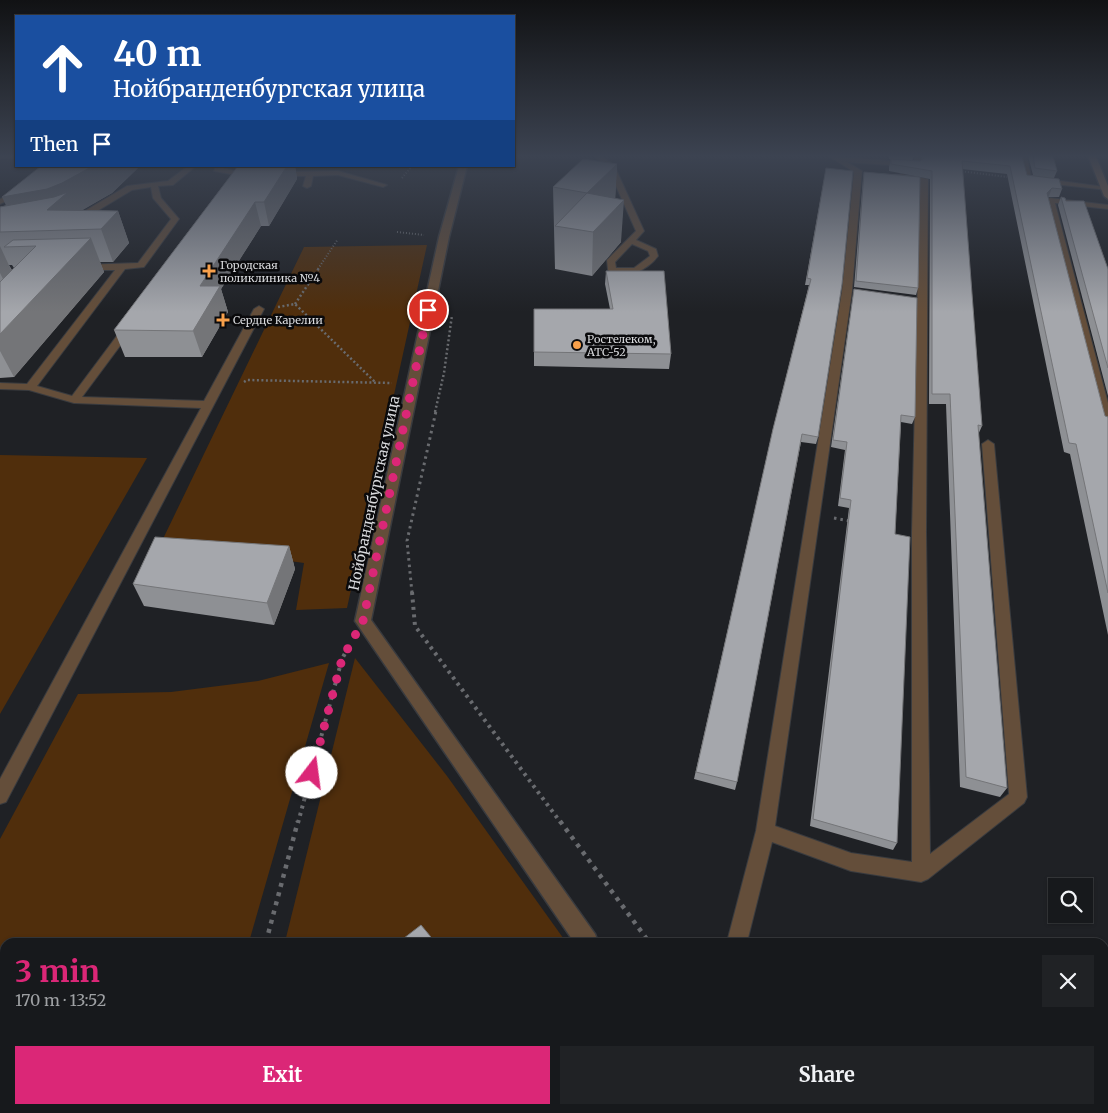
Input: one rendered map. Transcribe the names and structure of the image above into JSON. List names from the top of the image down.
{
  "streets": {
    "street": ["Нойбранденбургская улица"]
  },
  "places": {
    "health": ["Городская поликлиника №4", "Сердце Карелии"],
    "other": ["Ростелеком, АТС-52"]
  },
  "page": {
    "turn": ["40 m", "Нойбранденбургская улица"],
    "then": "Then",
    "heading": ["3 min", "170 m · 13:52"],
    "buttons": ["Exit", "Share"]
  }
}
